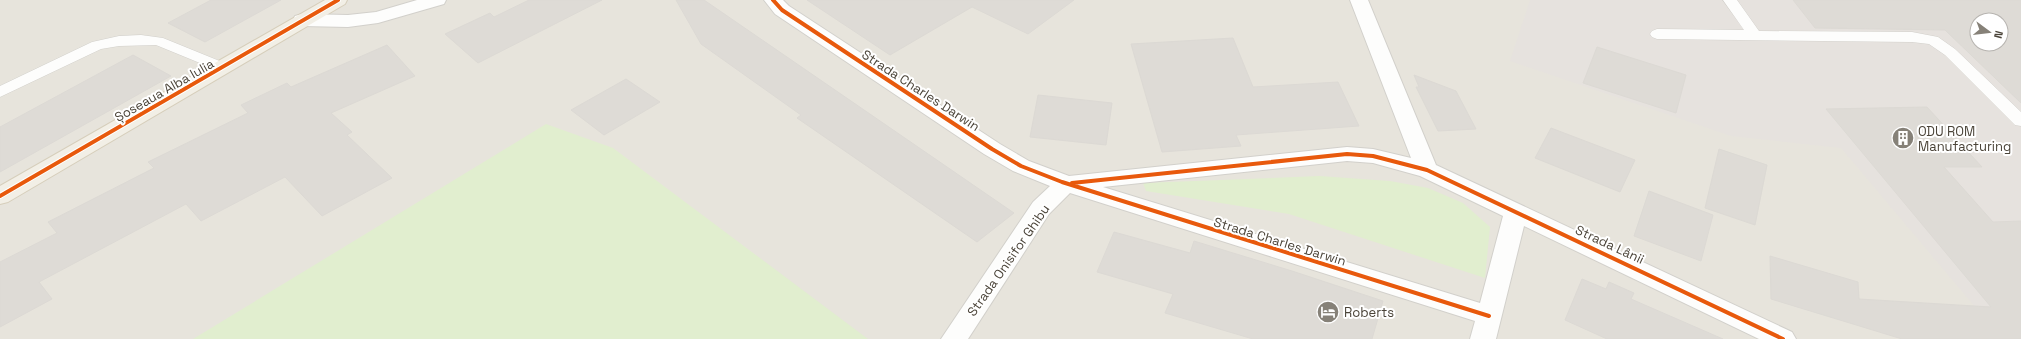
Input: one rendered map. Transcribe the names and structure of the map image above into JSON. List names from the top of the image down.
{
  "streets": {
    "main road": ["Șoseaua Alba Iulia"],
    "street": ["Strada Charles Darwin", "Strada Lânii", "Strada Onisifor Ghibu"]
  },
  "crossings": [
    ["Strada Charles Darwin", "Strada Lânii"],
    ["Strada Charles Darwin", "Strada Onisifor Ghibu"]
  ],
  "places": {
    "building": ["ODU ROM Manufacturing"],
    "hotel": ["Roberts"]
  },
  "north": "right"
}
